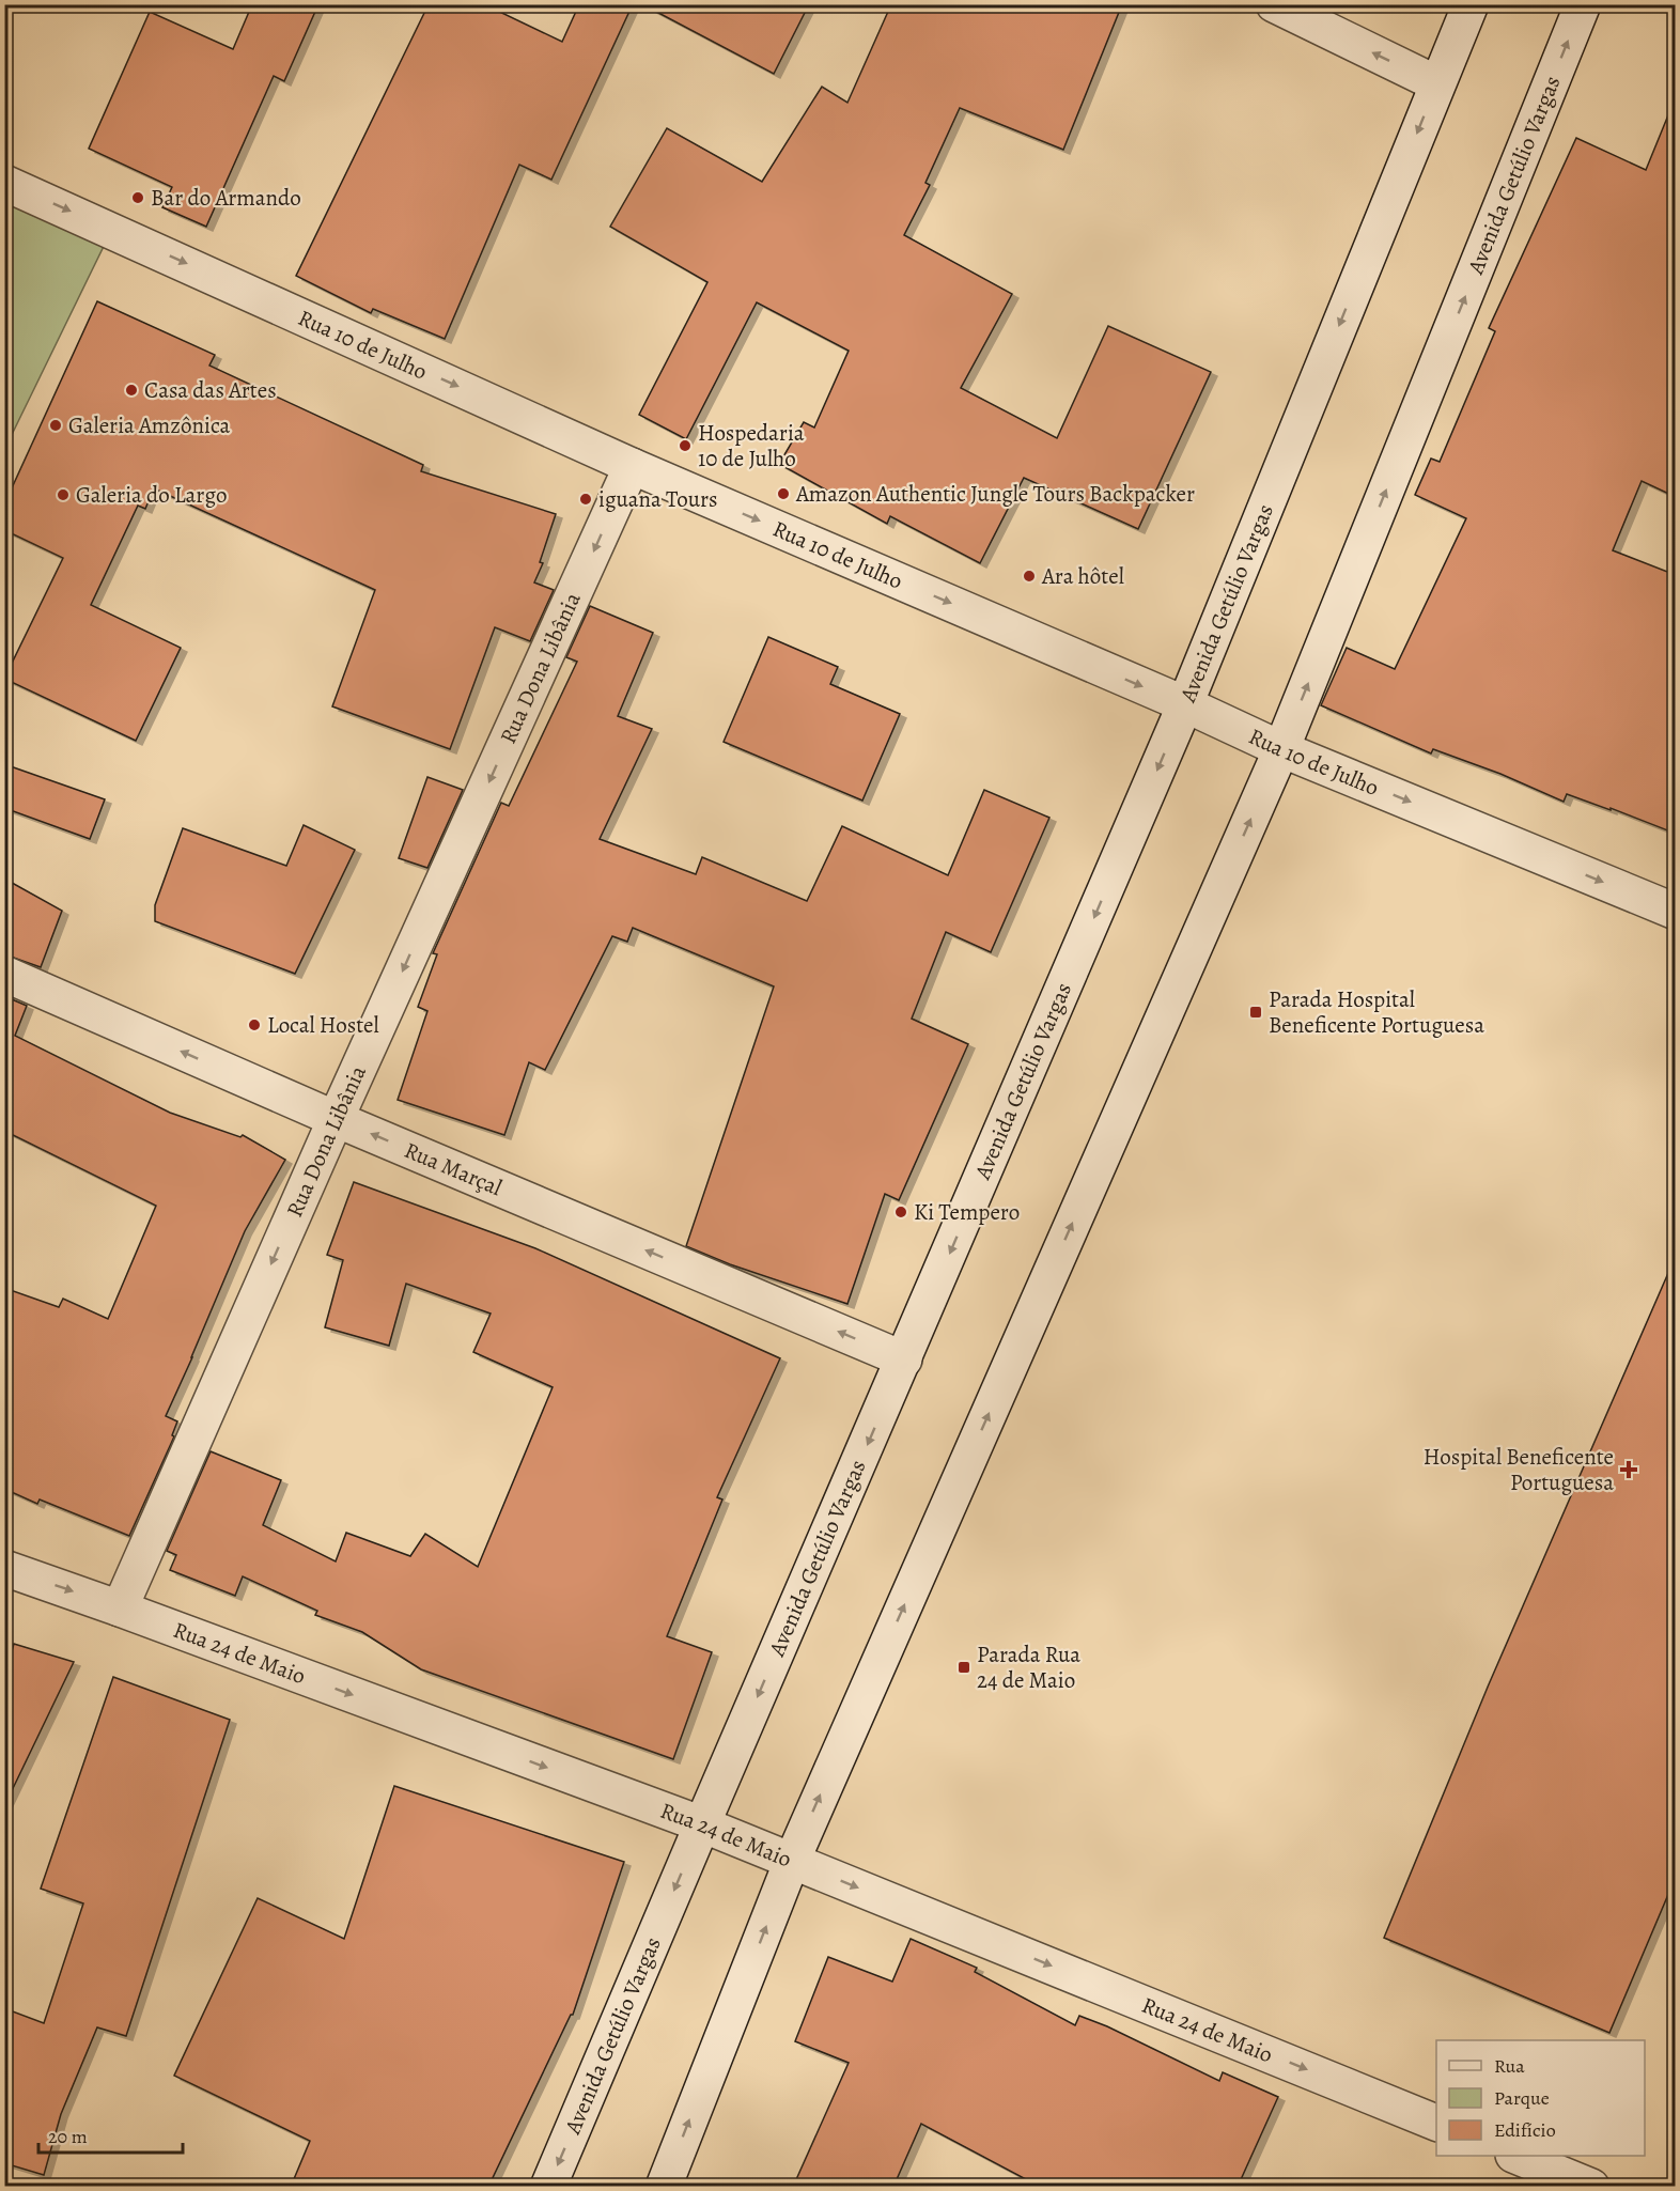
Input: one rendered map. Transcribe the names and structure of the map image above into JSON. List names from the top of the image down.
{
  "streets": {
    "street": [
      "Avenida Getúlio Vargas",
      "Rua 10 de Julho",
      "Rua Dona Libânia",
      "Rua Marçal",
      "Rua 24 de Maio"
    ]
  },
  "crossings": [
    ["Avenida Getúlio Vargas", "Rua 10 de Julho"],
    ["Avenida Getúlio Vargas", "Rua Marçal"],
    ["Avenida Getúlio Vargas", "Rua 24 de Maio"],
    ["Rua 10 de Julho", "Rua Dona Libânia"],
    ["Rua Dona Libânia", "Rua Marçal"],
    ["Rua Dona Libânia", "Rua 24 de Maio"]
  ],
  "one_way": [
    "Rua 10 de Julho",
    "Rua Dona Libânia",
    "Rua Marçal",
    "Rua 24 de Maio"
  ],
  "places": {
    "other": [
      "Bar do Armando",
      "Casa das Artes",
      "Galeria Amzônica",
      "Hospedaria 10 de Julho",
      "Amazon Authentic Jungle Tours Backpacker",
      "Galeria do Largo",
      "iguana Tours",
      "Ara hôtel",
      "Local Hostel",
      "Ki Tempero"
    ],
    "transit": ["Parada Hospital Beneficente Portuguesa", "Parada Rua 24 de Maio"],
    "health": ["Hospital Beneficente Portuguesa"]
  },
  "legend": ["Rua", "Parque", "Edifício"],
  "scale_bar": "20 m"
}
